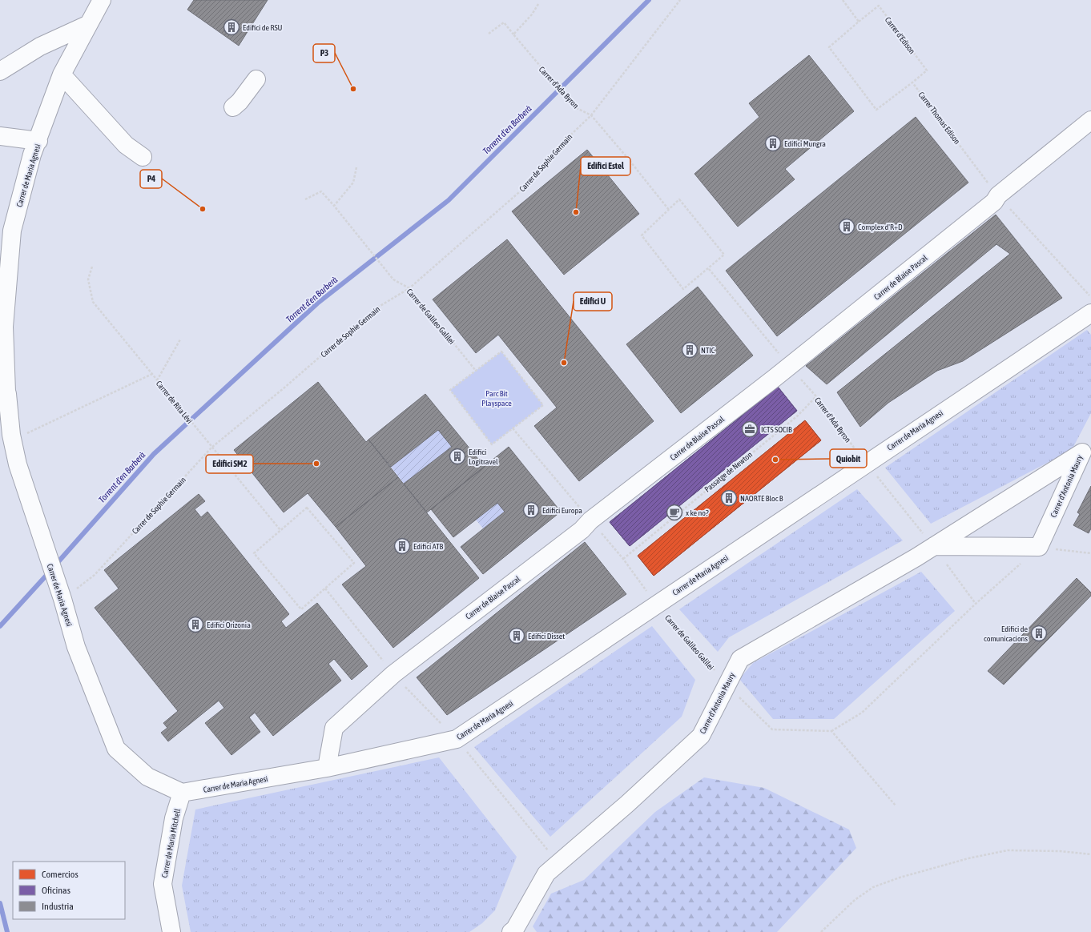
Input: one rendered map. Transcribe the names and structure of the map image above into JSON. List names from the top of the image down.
{
  "streets": {
    "street": [
      "Carrer de Maria Agnesi",
      "Carrer de Blaise Pascal",
      "Carrer d'Antonia Maury",
      "Carrer de Maria Mitchell"
    ],
    "path": [
      "Carrer d'Edison",
      "Carrer d'Ada Byron",
      "Carrer Thomas Edison",
      "Carrer de Sophie Germain",
      "Carrer de Galileo Galilei",
      "Carrer de Rita Lévi",
      "Passatge de Newton"
    ]
  },
  "crossings": [
    ["Carrer d'Edison", "Carrer Thomas Edison"],
    ["Carrer d'Ada Byron", "Carrer de Sophie Germain"],
    ["Carrer d'Ada Byron", "Carrer de Maria Agnesi"],
    ["Carrer d'Ada Byron", "Carrer de Blaise Pascal"],
    ["Carrer d'Ada Byron", "Passatge de Newton"],
    ["Carrer d'Ada Byron", "Carrer d'Antonia Maury"],
    ["Carrer Thomas Edison", "Carrer de Blaise Pascal"],
    ["Carrer de Sophie Germain", "Carrer de Maria Agnesi"],
    ["Carrer de Sophie Germain", "Carrer de Galileo Galilei"],
    ["Carrer de Sophie Germain", "Carrer de Rita Lévi"],
    ["Carrer de Maria Agnesi", "Carrer de Blaise Pascal"],
    ["Carrer de Maria Agnesi", "Carrer de Galileo Galilei"],
    ["Carrer de Maria Agnesi", "Carrer de Maria Mitchell"],
    ["Carrer de Blaise Pascal", "Carrer de Galileo Galilei"],
    ["Carrer de Galileo Galilei", "Passatge de Newton"],
    ["Carrer de Galileo Galilei", "Carrer d'Antonia Maury"]
  ],
  "water": ["Torrent d'en Barberà"],
  "parks": ["Parc Bit Playspace"],
  "places": {
    "building": [
      "Edifici de RSU",
      "Edifici Mungra",
      "Complex d'R+D",
      "NTIC",
      "Edifici Logitravel",
      "NAORTE Bloc B",
      "Edifici Europa",
      "Edifici ATB",
      "Edifici Orizonia",
      "Edifici de comunicacions",
      "Edifici Disset"
    ],
    "other": [
      "P3",
      "P4",
      "Edifici Estel",
      "Edifici U",
      "Quiobit",
      "Edifici SM2"
    ],
    "office": ["ICTS SOCIB"],
    "cafe": ["x ke no?"]
  },
  "legend": ["Comercios", "Oficinas", "Industria"]
}
